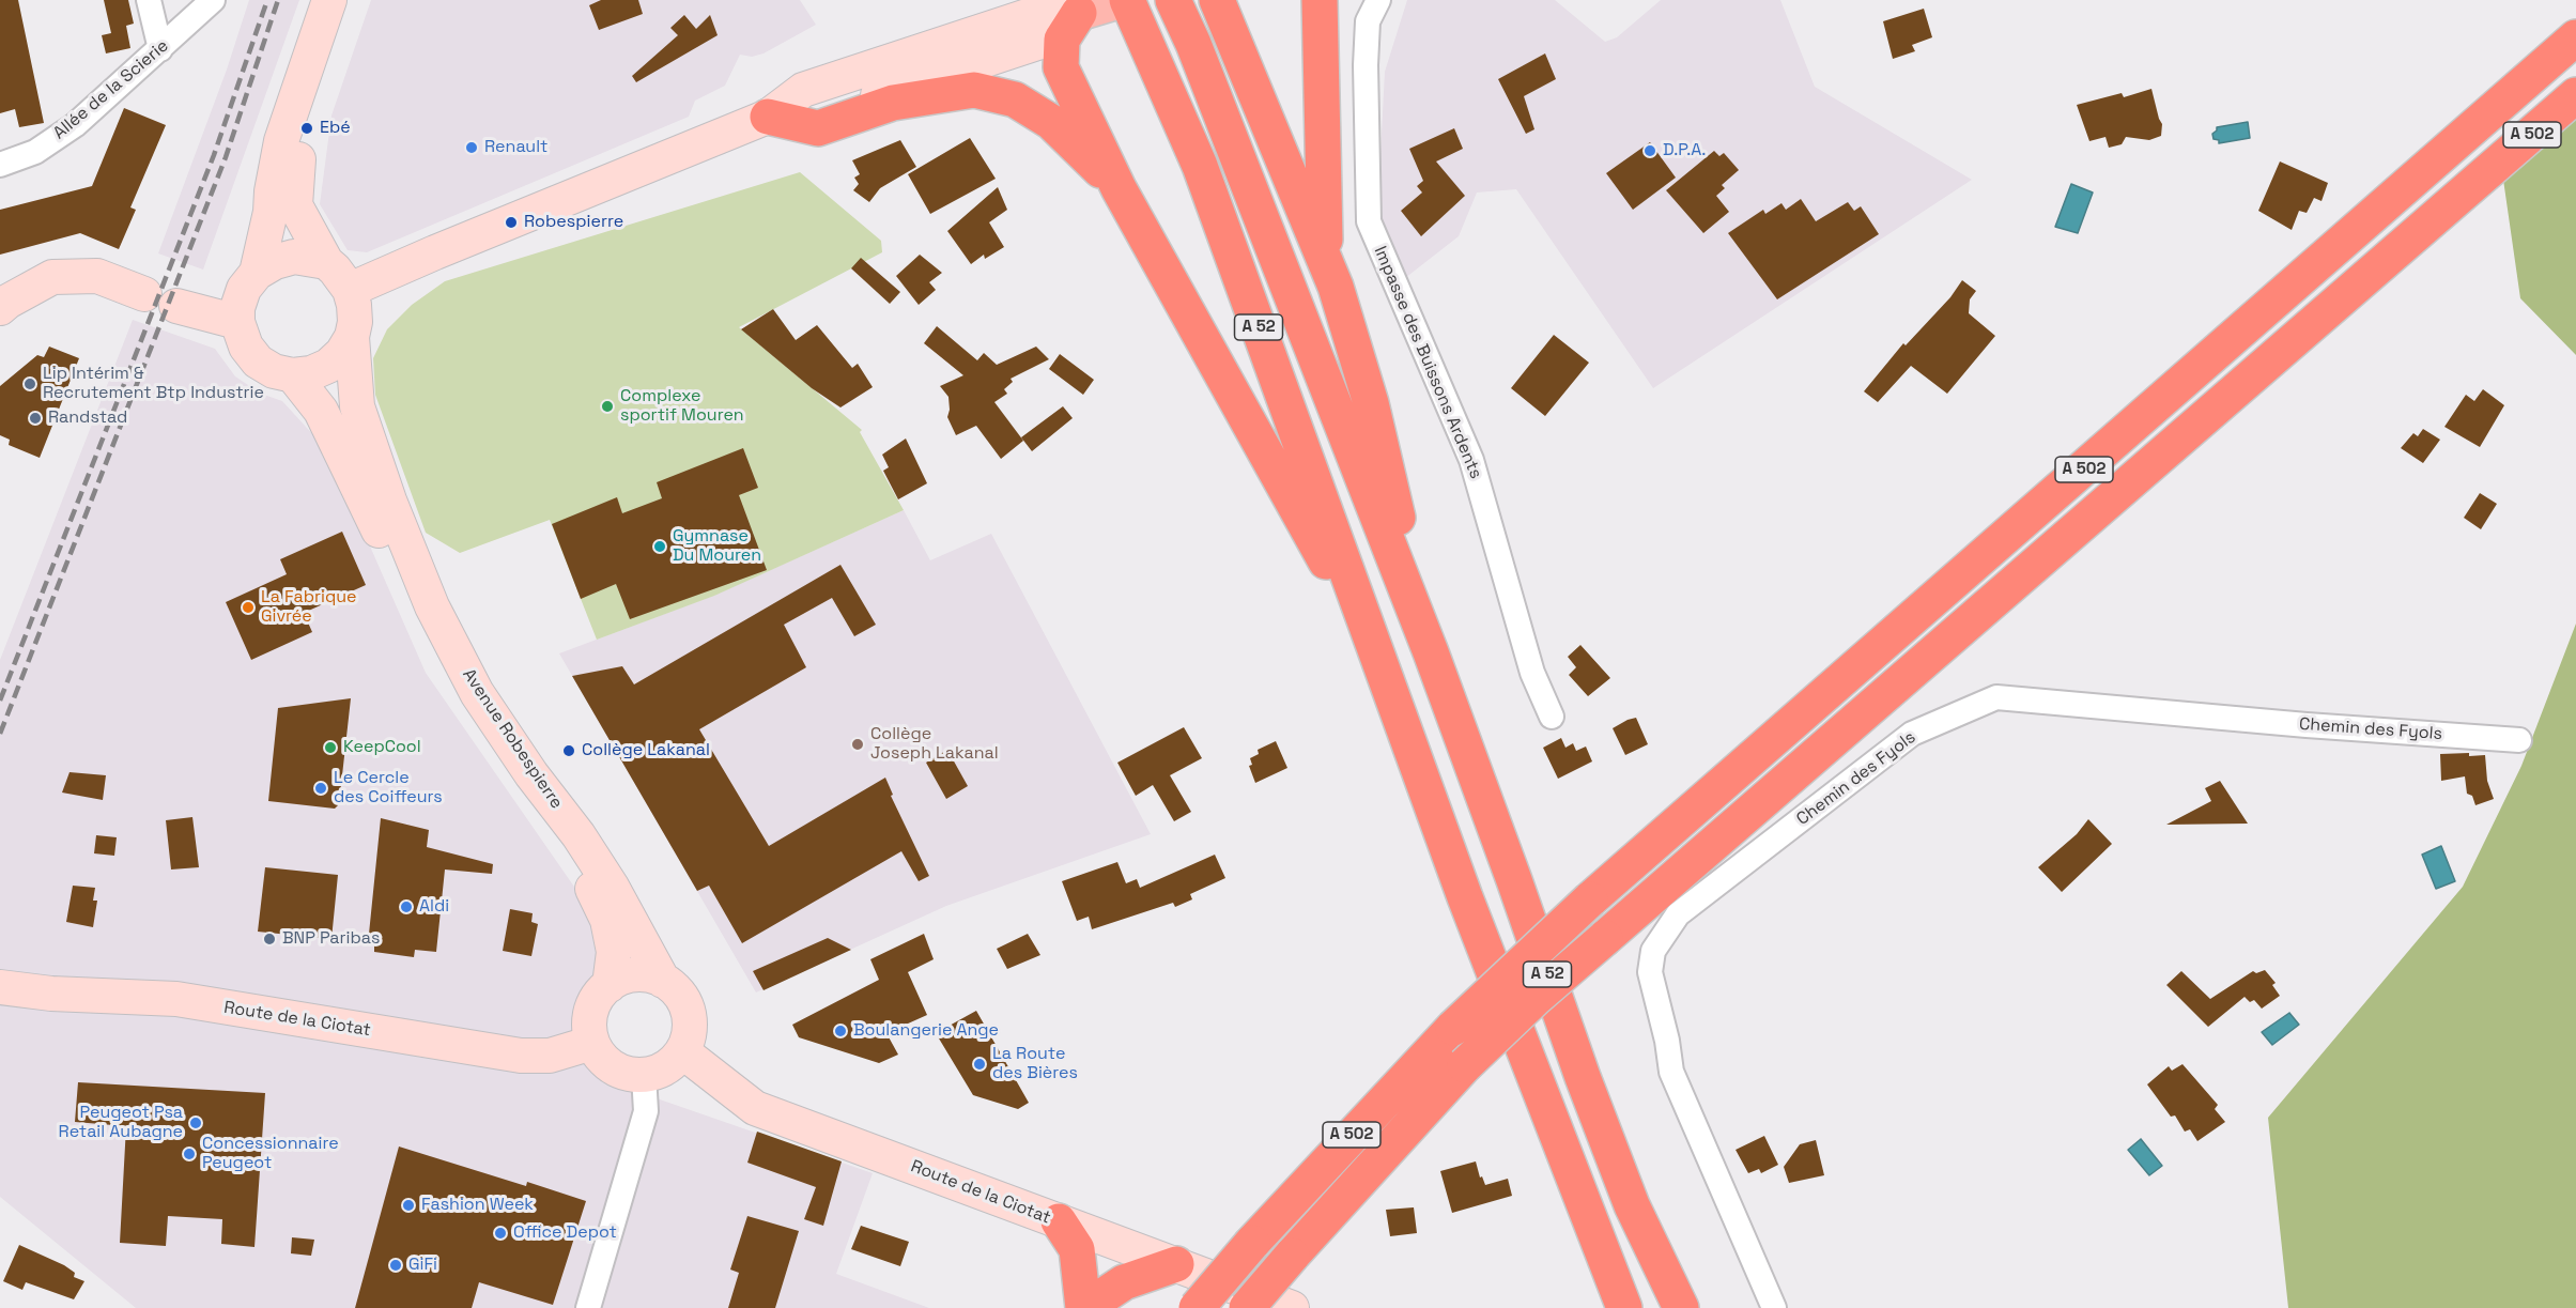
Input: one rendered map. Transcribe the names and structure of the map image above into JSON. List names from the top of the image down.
{
  "streets": {
    "highway": ["A 502", "A 52"],
    "main road": ["Avenue Robespierre", "Route de la Ciotat"],
    "street": ["Allée de la Scierie", "Impasse des Buissons Ardents", "Chemin des Fyols"]
  },
  "crossings": [
    ["Avenue Robespierre", "Route de la Ciotat"]
  ],
  "places": [
    "Ebé",
    "Renault",
    "D.P.A.",
    "Robespierre",
    "Lip Intérim & Recrutement Btp Industrie",
    "Complexe sportif Mouren",
    "Randstad",
    "Gymnase Du Mouren",
    "La Fabrique Givrée",
    "Collège Joseph Lakanal",
    "KeepCool",
    "Collège Lakanal",
    "Le Cercle des Coiffeurs",
    "Aldi",
    "BNP Paribas",
    "Boulangerie Ange",
    "La Route des Bières",
    "Peugeot Psa Retail Aubagne",
    "Concessionnaire Peugeot",
    "Fashion Week",
    "Office Depot",
    "GiFi"
  ]
}
